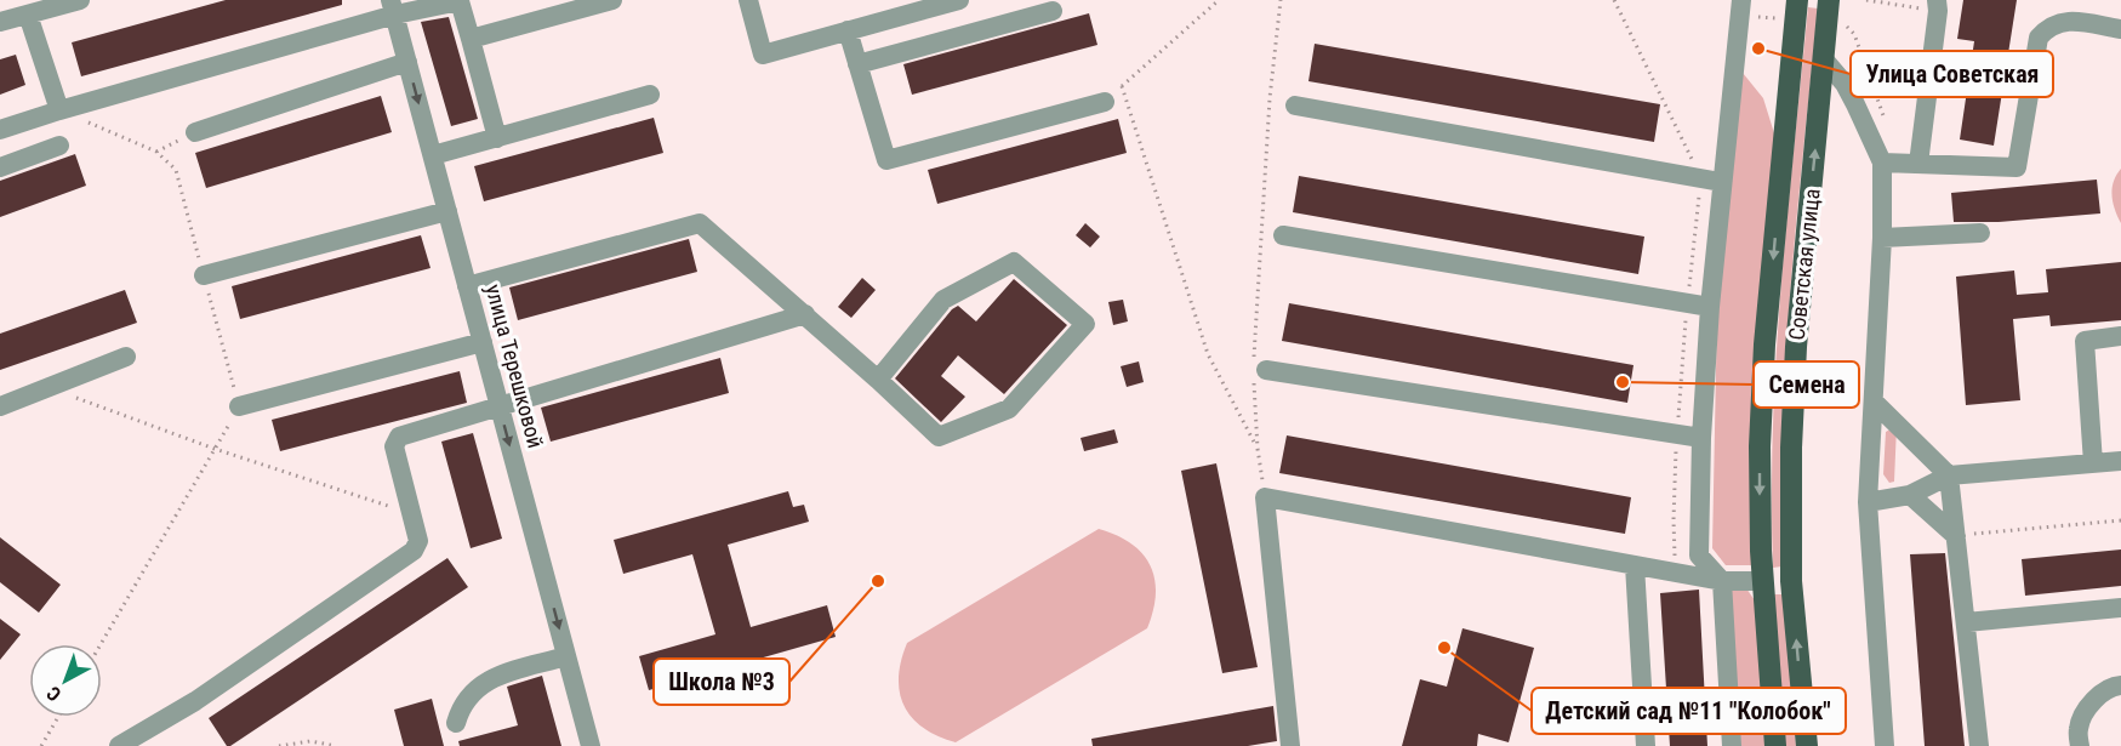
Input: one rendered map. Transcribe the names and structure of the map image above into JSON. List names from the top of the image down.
{
  "streets": {
    "main road": ["Советская улица"],
    "street": ["улица Терешковой"]
  },
  "one_way": ["улица Терешковой"],
  "places": [
    "Улица Советская",
    "Семена",
    "Школа №3",
    "Детский сад №11 \"Колобок\""
  ],
  "north": "bottom left"
}
